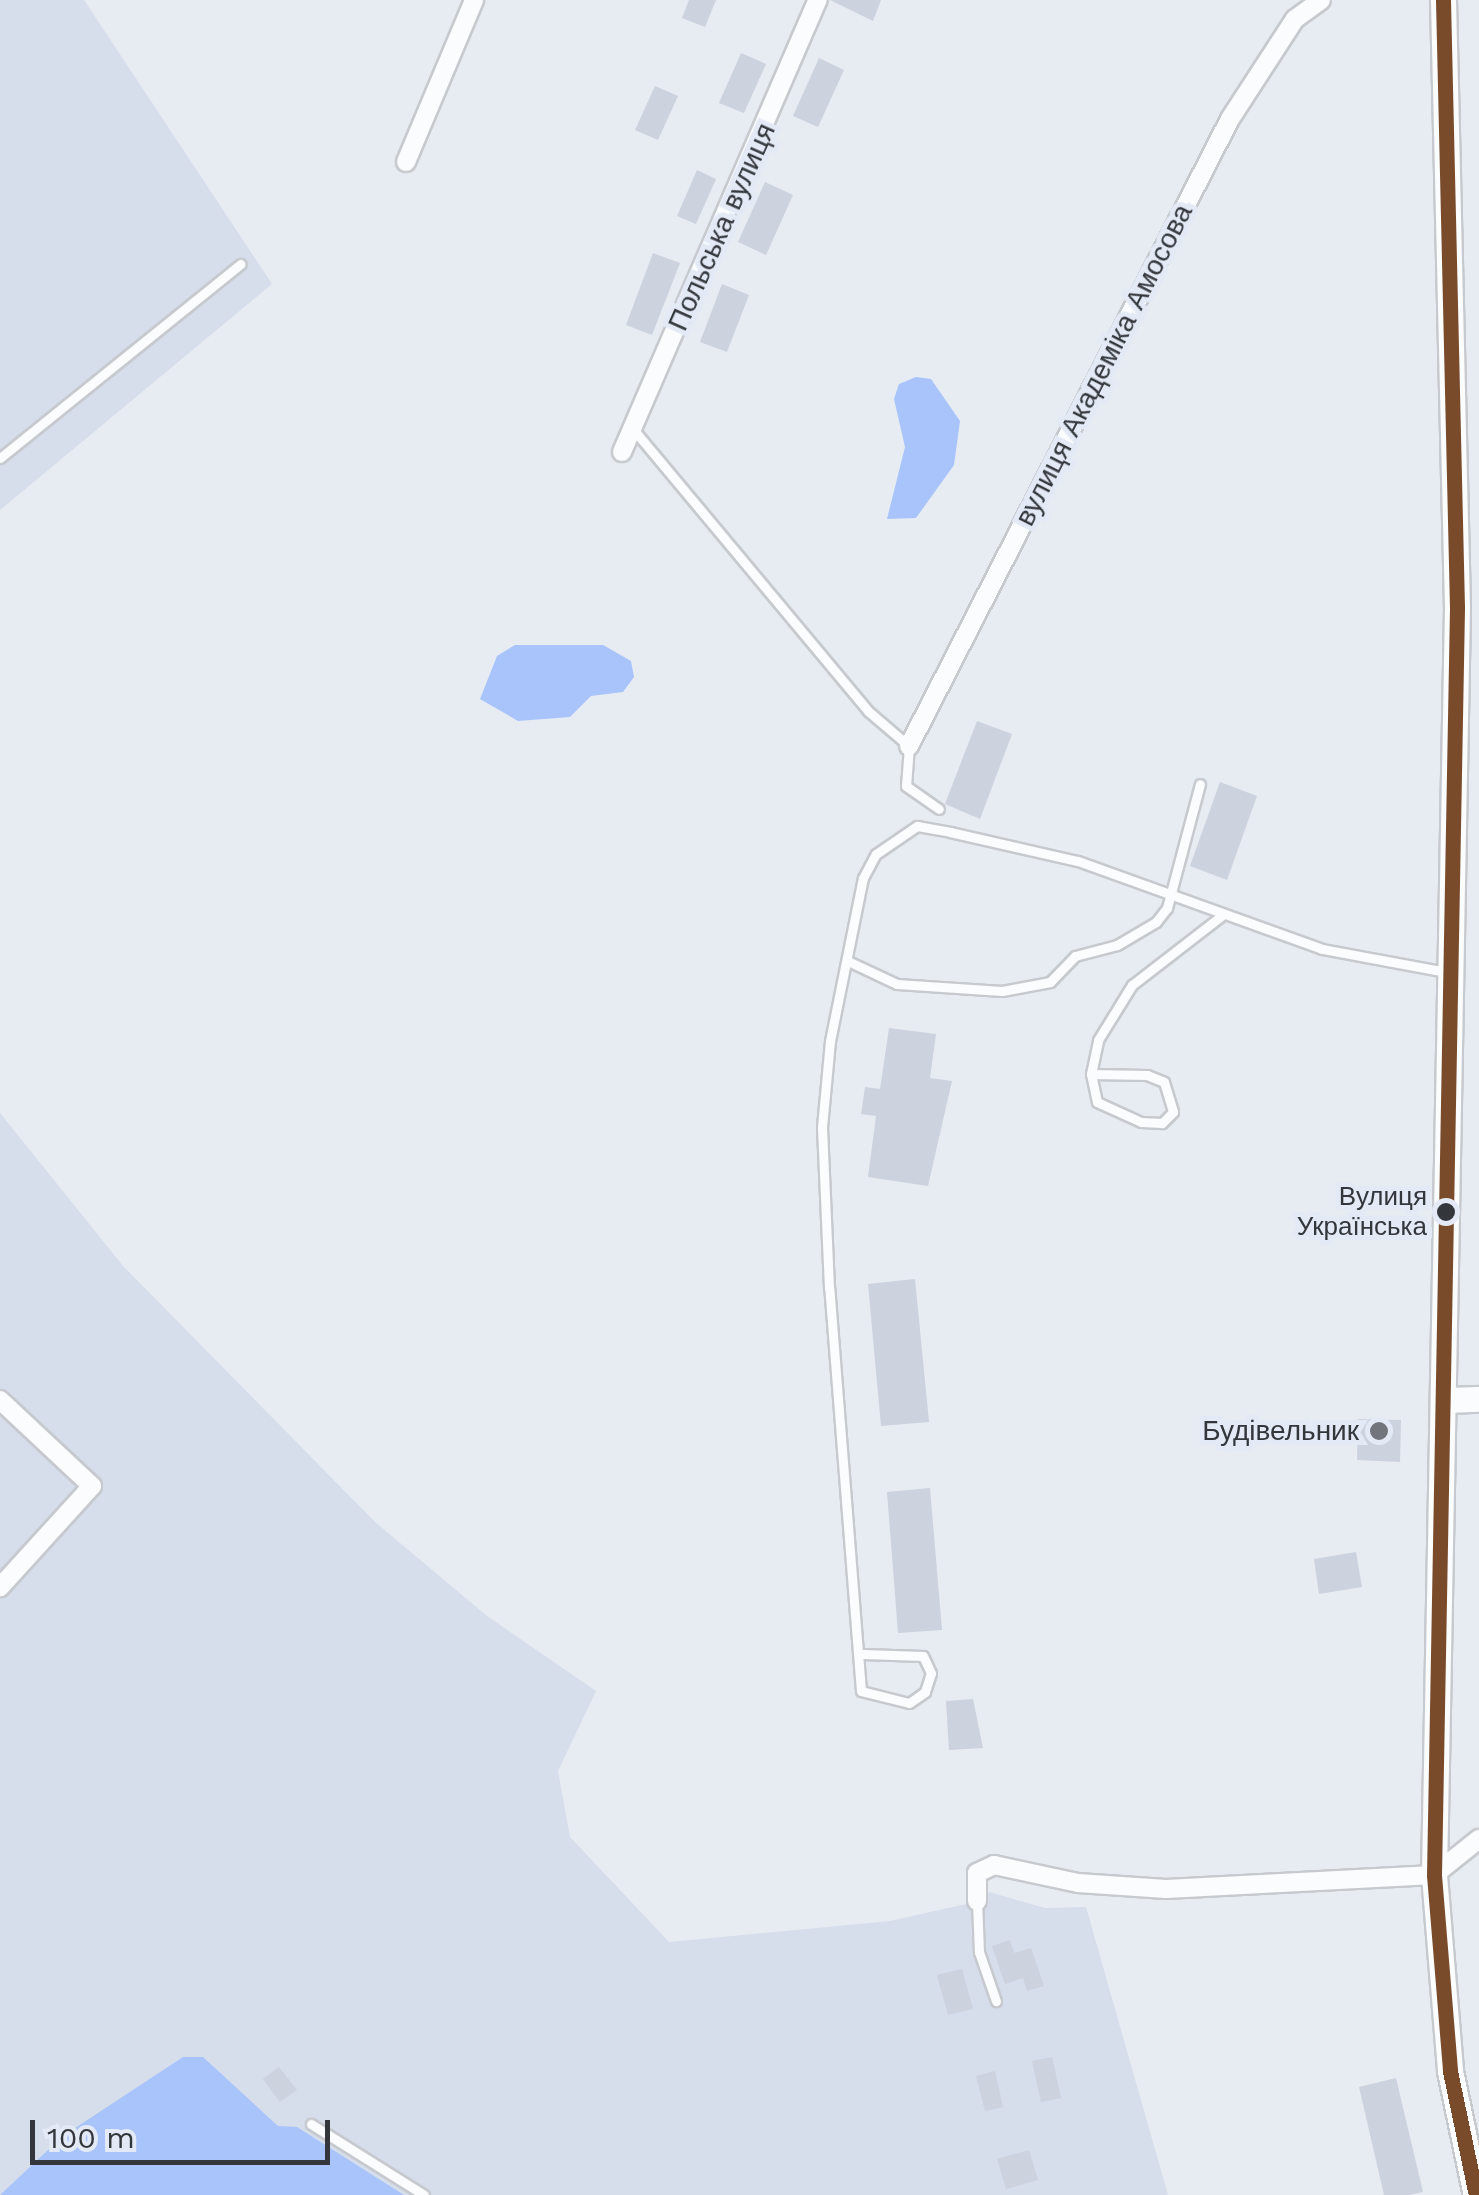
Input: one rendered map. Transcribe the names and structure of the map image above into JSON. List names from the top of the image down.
{
  "streets": {
    "street": ["Польська вулиця", "вулиця Академіка Амосова"]
  },
  "places": ["Вулиця Українська", "Будівельник"],
  "scale_bar": "100 m"
}
